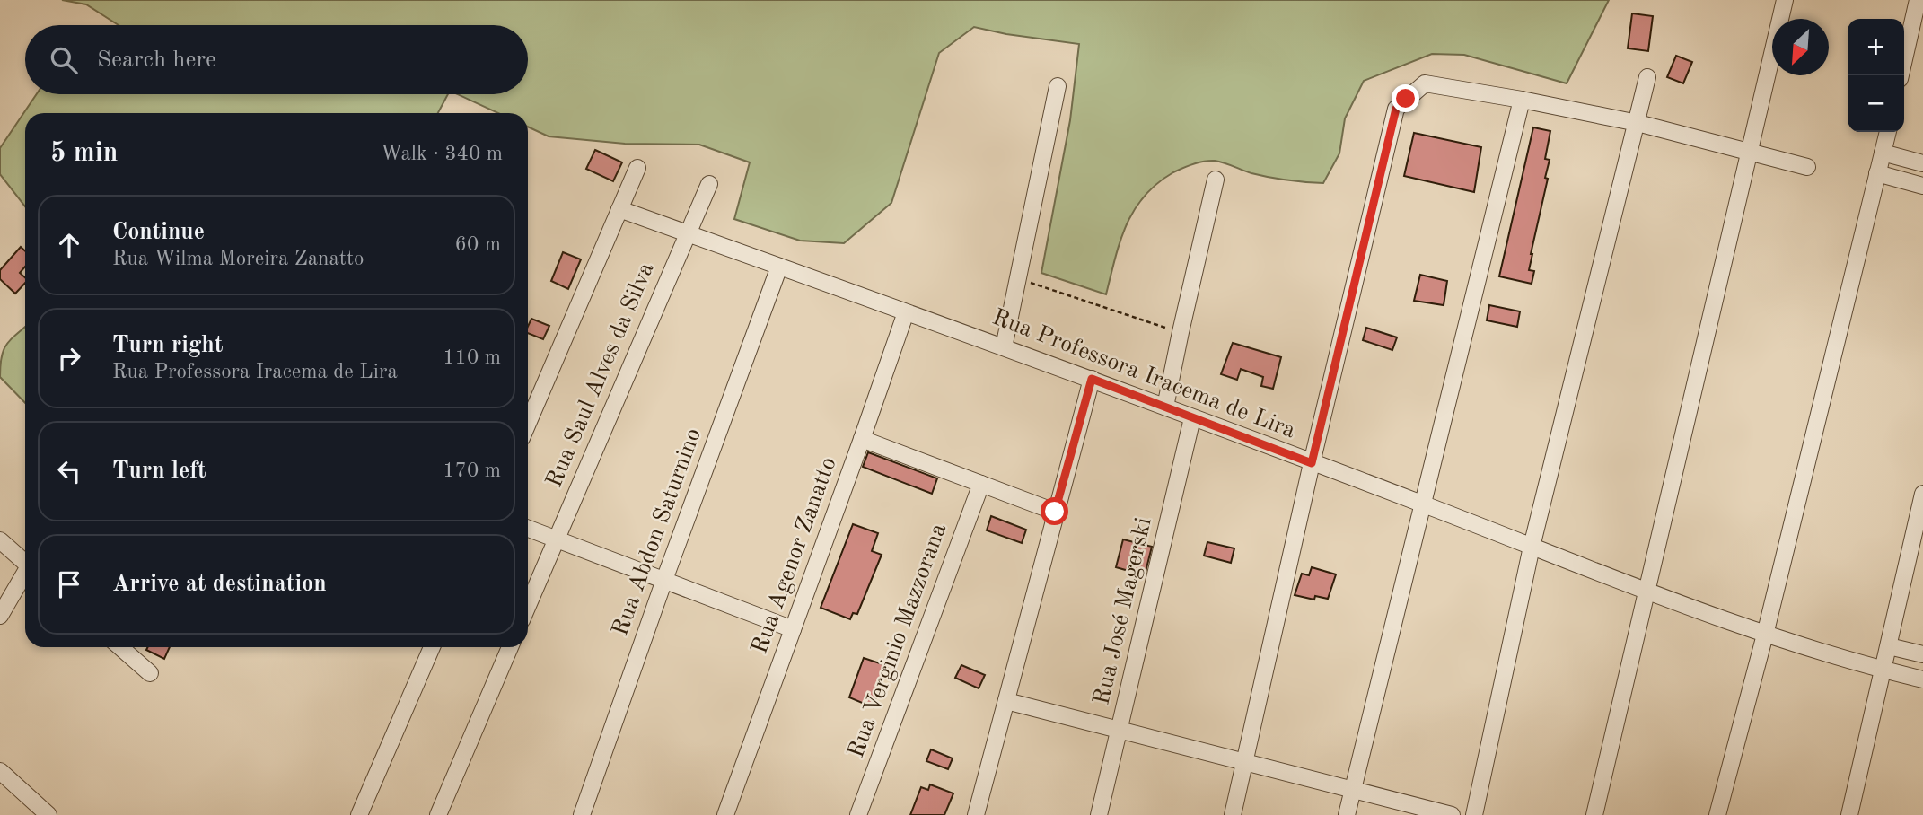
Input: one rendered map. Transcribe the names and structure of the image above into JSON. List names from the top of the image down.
{
  "streets": {
    "street": [
      "Rua Professora Iracema de Lira",
      "Rua Saul Alves da Silva",
      "Rua Abdon Saturnino",
      "Rua Agenor Zanatto",
      "Rua José Magerski",
      "Rua Verginio Mazzorana"
    ]
  },
  "crossings": [
    ["Rua Professora Iracema de Lira", "Rua Saul Alves da Silva"],
    ["Rua Professora Iracema de Lira", "Rua Abdon Saturnino"],
    ["Rua Professora Iracema de Lira", "Rua Agenor Zanatto"],
    ["Rua Professora Iracema de Lira", "Rua José Magerski"]
  ],
  "north": "bottom left",
  "page": {
    "map_buttons": ["+", "−"],
    "search": "Search here",
    "heading": ["5 min", "Walk · 340 m"],
    "list": [
      ["Continue", "Rua Wilma Moreira Zanatto", "60 m"],
      ["Turn right", "Rua Professora Iracema de Lira", "110 m"],
      ["Turn left", "170 m"],
      "Arrive at destination"
    ]
  }
}
